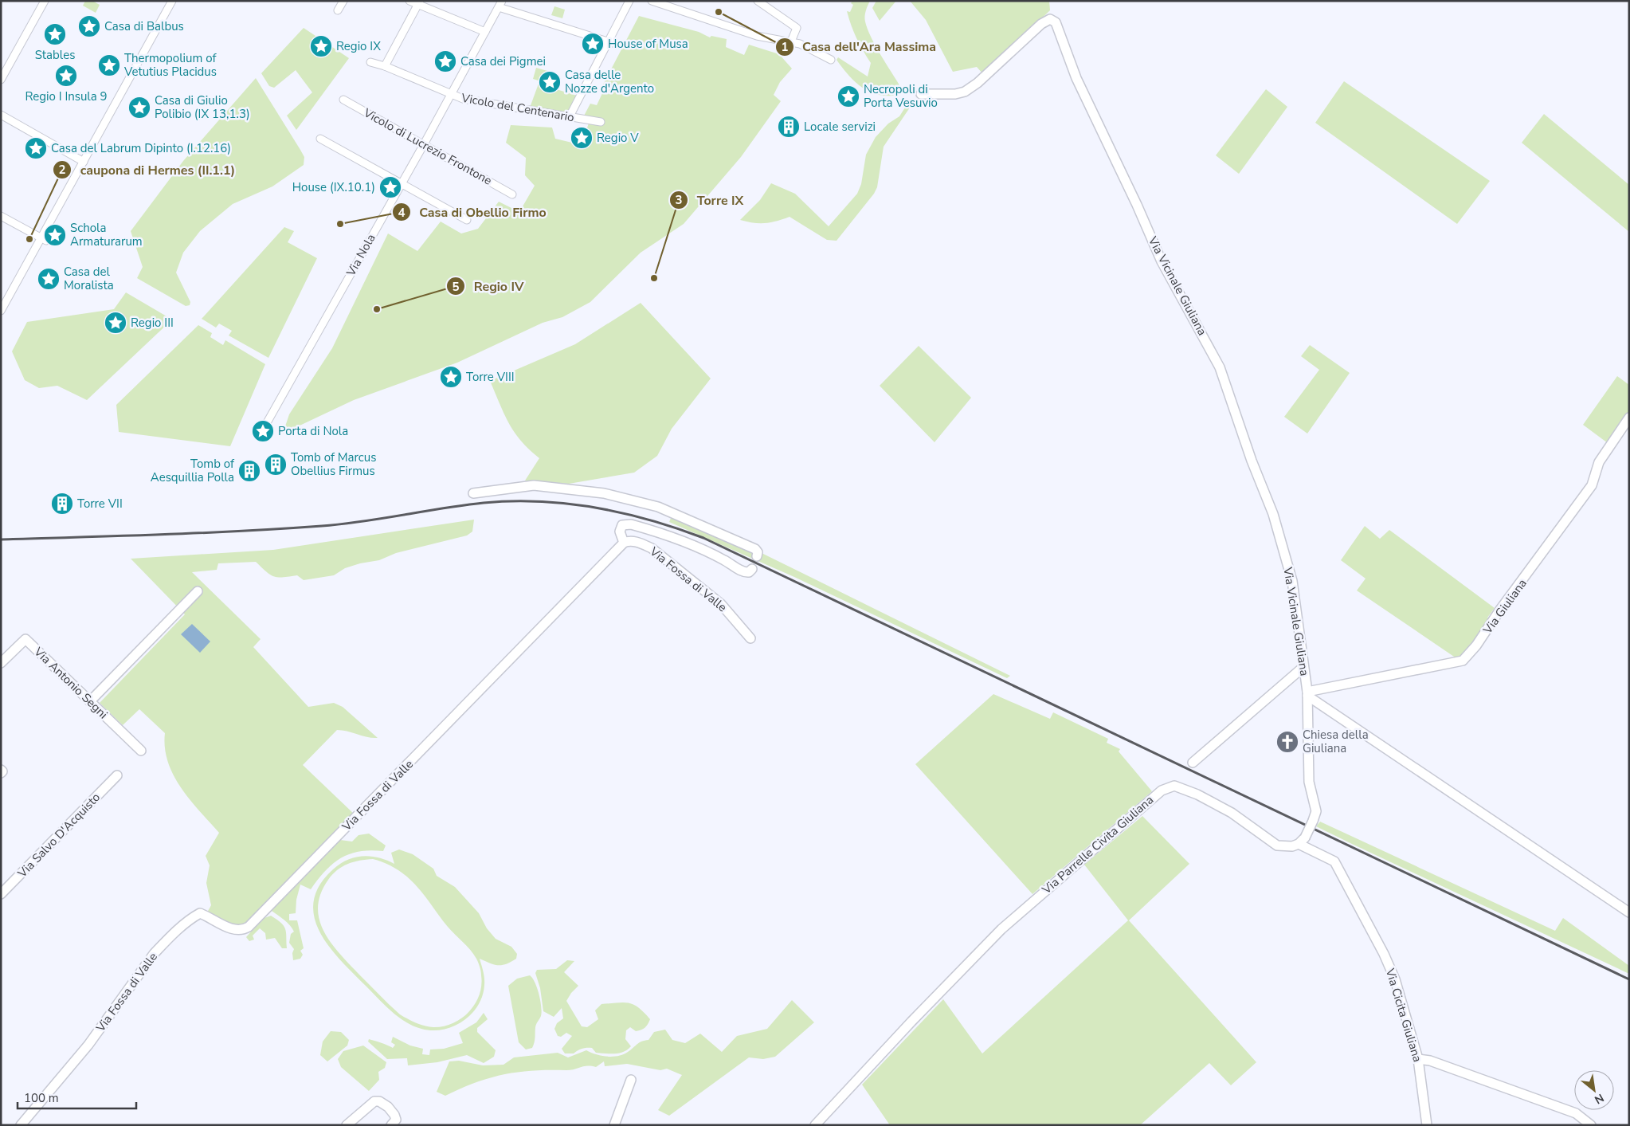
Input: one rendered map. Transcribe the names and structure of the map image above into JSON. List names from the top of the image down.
{
  "streets": {
    "street": [
      "Vicolo del Centenario",
      "Vicolo di Lucrezio Frontone",
      "Via Nola",
      "Via Vicinale Giuliana",
      "Via Fossa di Valle",
      "Via Giuliana",
      "Via Antonio Segni",
      "Via Salvo D'Acquisto",
      "Via Parrelle Civita Giuliana",
      "Via Cicita Giuliana"
    ]
  },
  "crossings": [
    ["Vicolo del Centenario", "Via Nola"],
    ["Vicolo di Lucrezio Frontone", "Via Nola"],
    ["Via Vicinale Giuliana", "Via Giuliana"],
    ["Via Parrelle Civita Giuliana", "Via Cicita Giuliana"]
  ],
  "places": {
    "other": [
      "Casa dell'Ara Massima",
      "Casa di Obellio Firmo",
      "caupona di Hermes (II.1.1)",
      "Torre IX",
      "Regio IV"
    ],
    "place": [
      "Casa di Balbus",
      "Stables",
      "House of Musa",
      "Regio IX",
      "Casa dei Pigmei",
      "Thermopolium of Vetutius Placidus",
      "Regio I Insula 9",
      "Casa delle Nozze d'Argento",
      "Necropoli di Porta Vesuvio",
      "Casa di Giulio Polibio (IX 13,1.3)",
      "Regio V",
      "Casa del Labrum Dipinto (I.12.16)",
      "House (IX.10.1)",
      "Schola Armaturarum",
      "Casa del Moralista",
      "Regio III",
      "Torre VIII",
      "Porta di Nola"
    ],
    "building": [
      "Locale servizi",
      "Tomb of Marcus Obellius Firmus",
      "Tomb of Aesquillia Polla",
      "Torre VII"
    ],
    "church": ["Chiesa della Giuliana"]
  },
  "scale_bar": "100 m",
  "north": "bottom right"
}
